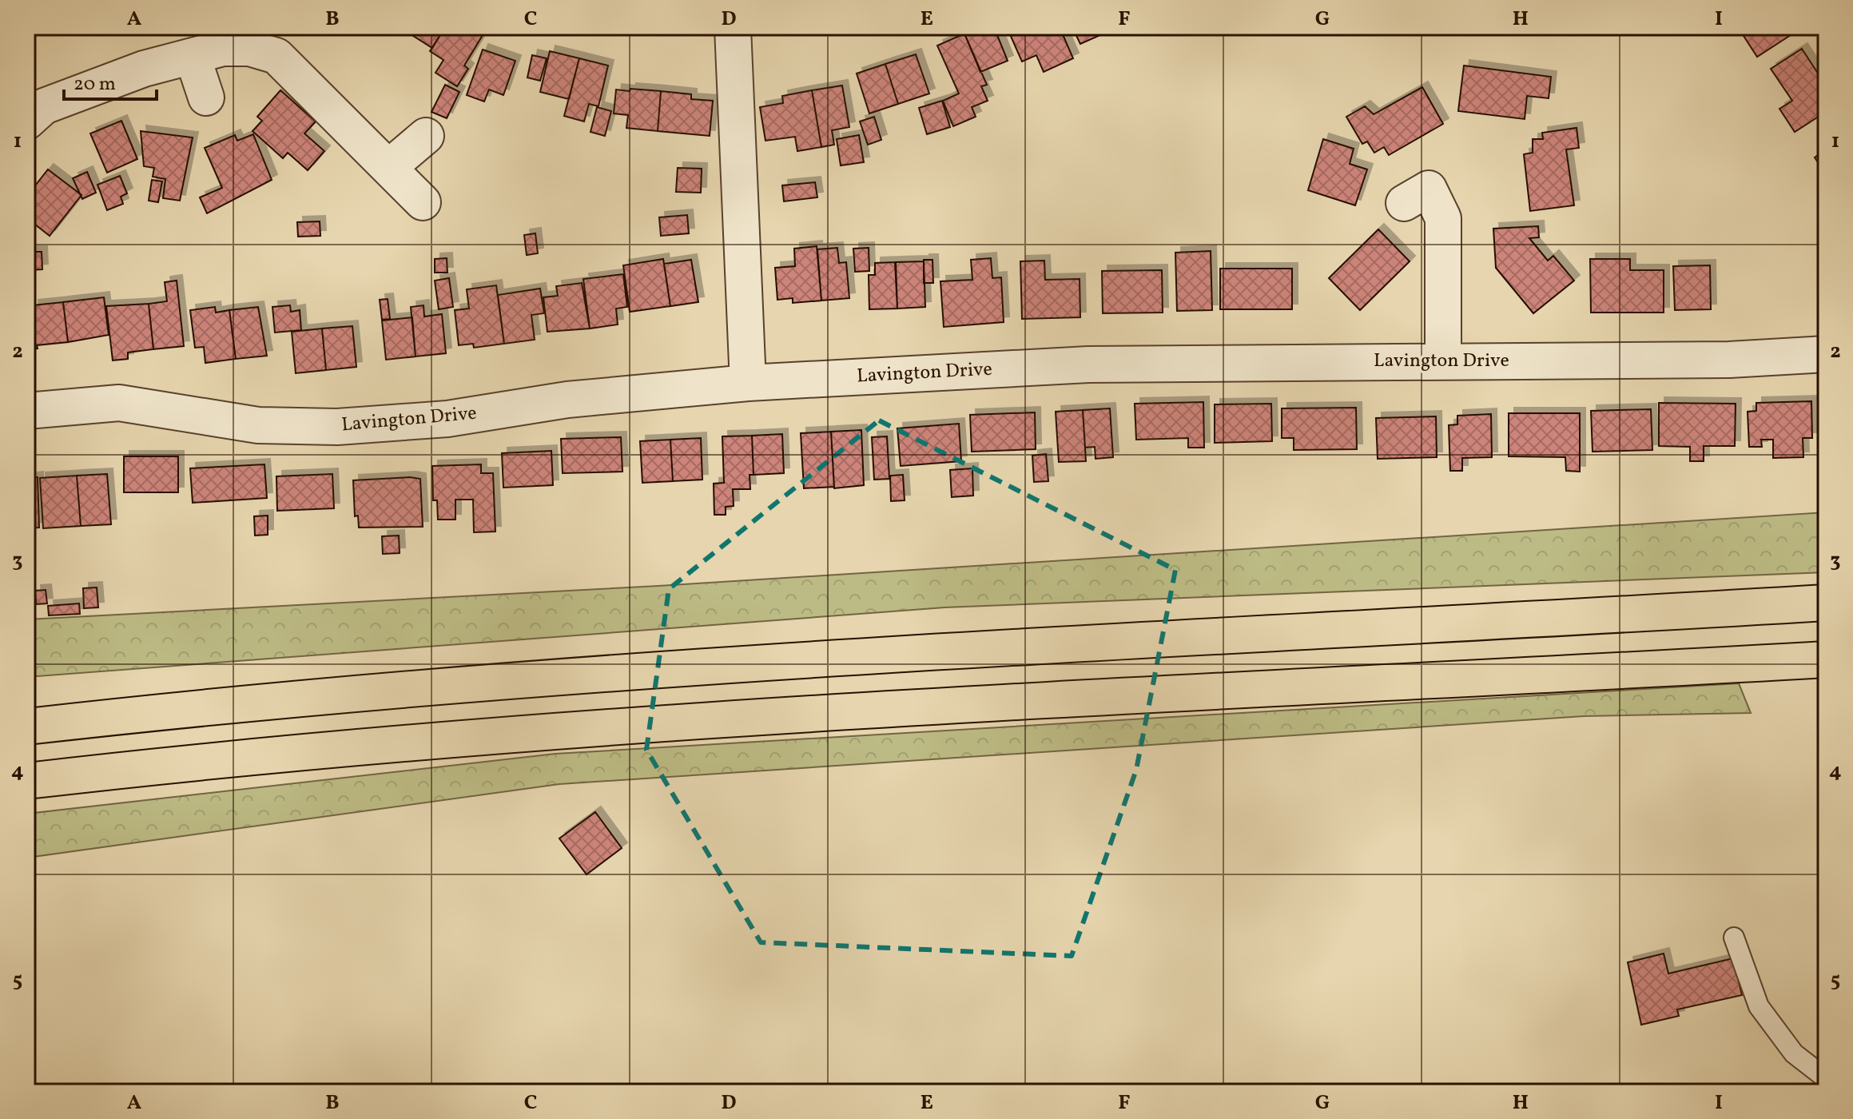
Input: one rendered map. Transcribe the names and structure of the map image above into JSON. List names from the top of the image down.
{
  "streets": {
    "street": ["Lavington Drive"]
  },
  "scale_bar": "20 m",
  "grid": {
    "columns": [
      "A",
      "B",
      "C",
      "D",
      "E",
      "F",
      "G",
      "H",
      "I"
    ],
    "rows": [
      "1",
      "2",
      "3",
      "4",
      "5"
    ]
  }
}
